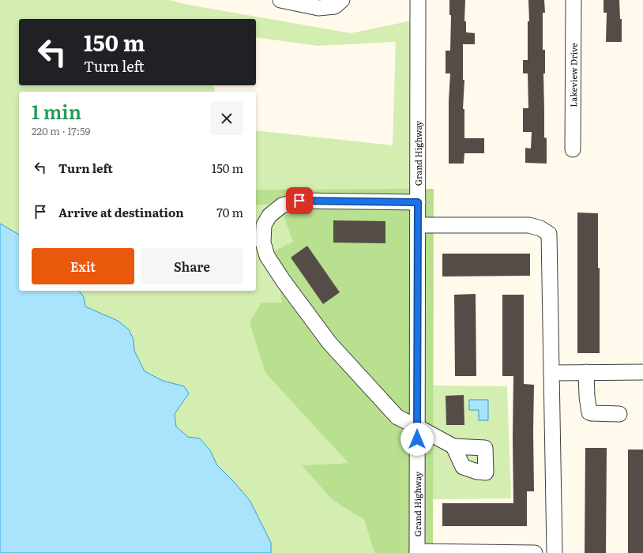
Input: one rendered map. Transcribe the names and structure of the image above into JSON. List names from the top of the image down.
{
  "streets": {
    "street": ["Lakeview Drive", "Grand Highway"]
  },
  "page": {
    "turn": ["150 m", "Turn left"],
    "heading": ["1 min", "220 m · 17:59"],
    "list": [
      {
        "name": "Turn left",
        "value": "150 m"
      },
      {
        "name": "Arrive at destination",
        "value": "70 m"
      }
    ],
    "buttons": ["Exit", "Share"]
  }
}
